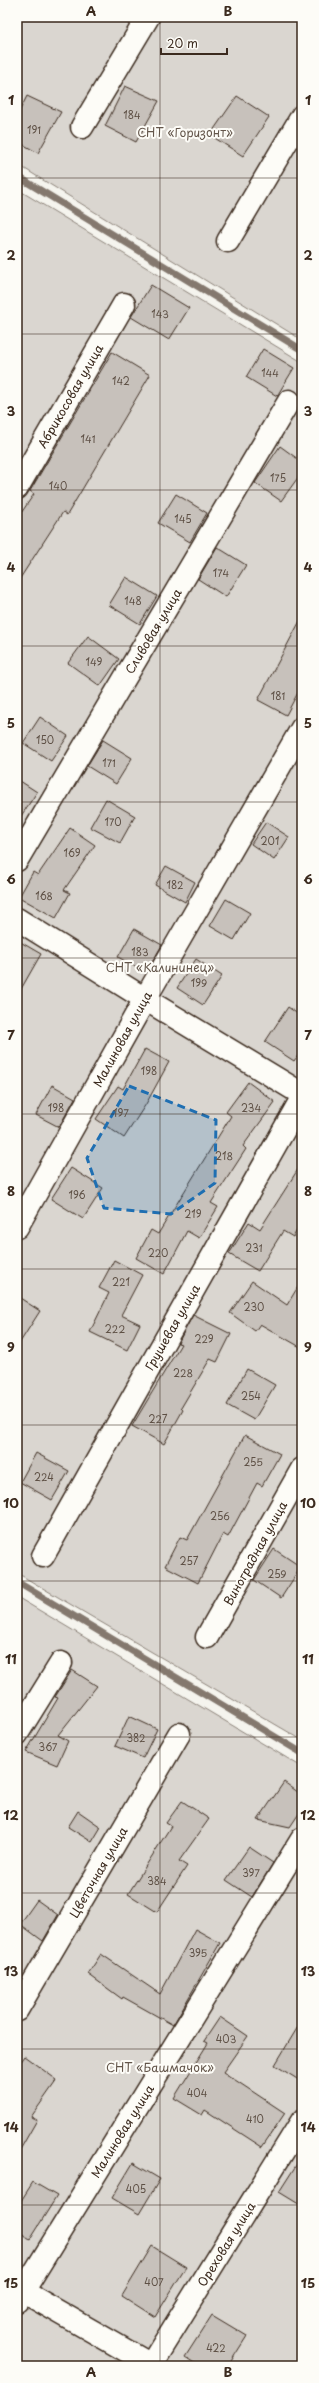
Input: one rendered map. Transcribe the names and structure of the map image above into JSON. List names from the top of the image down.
{
  "streets": {
    "street": [
      "Абрикосовая улица",
      "Сливовая улица",
      "Малиновая улица",
      "Грушевая улица",
      "Виноградная улица",
      "Цветочная улица",
      "Ореховая улица"
    ]
  },
  "parks": ["СНТ «Горизонт»", "СНТ «Калининец»", "СНТ «Башмачок»"],
  "house_numbers": [
    "184",
    "191",
    "143",
    "144",
    "142",
    "141",
    "175",
    "140",
    "145",
    "174",
    "148",
    "149",
    "181",
    "150",
    "171",
    "170",
    "201",
    "169",
    "182",
    "168",
    "183",
    "199",
    "198",
    "198",
    "234",
    "197",
    "218",
    "196",
    "219",
    "231",
    "220",
    "221",
    "230",
    "222",
    "229",
    "228",
    "254",
    "227",
    "255",
    "224",
    "256",
    "257",
    "259",
    "382",
    "367",
    "397",
    "384",
    "395",
    "403",
    "404",
    "410",
    "405",
    "407",
    "422"
  ],
  "scale_bar": "20 m",
  "grid": {
    "columns": ["A", "B"],
    "rows": [
      "1",
      "2",
      "3",
      "4",
      "5",
      "6",
      "7",
      "8",
      "9",
      "10",
      "11",
      "12",
      "13",
      "14",
      "15"
    ]
  }
}
